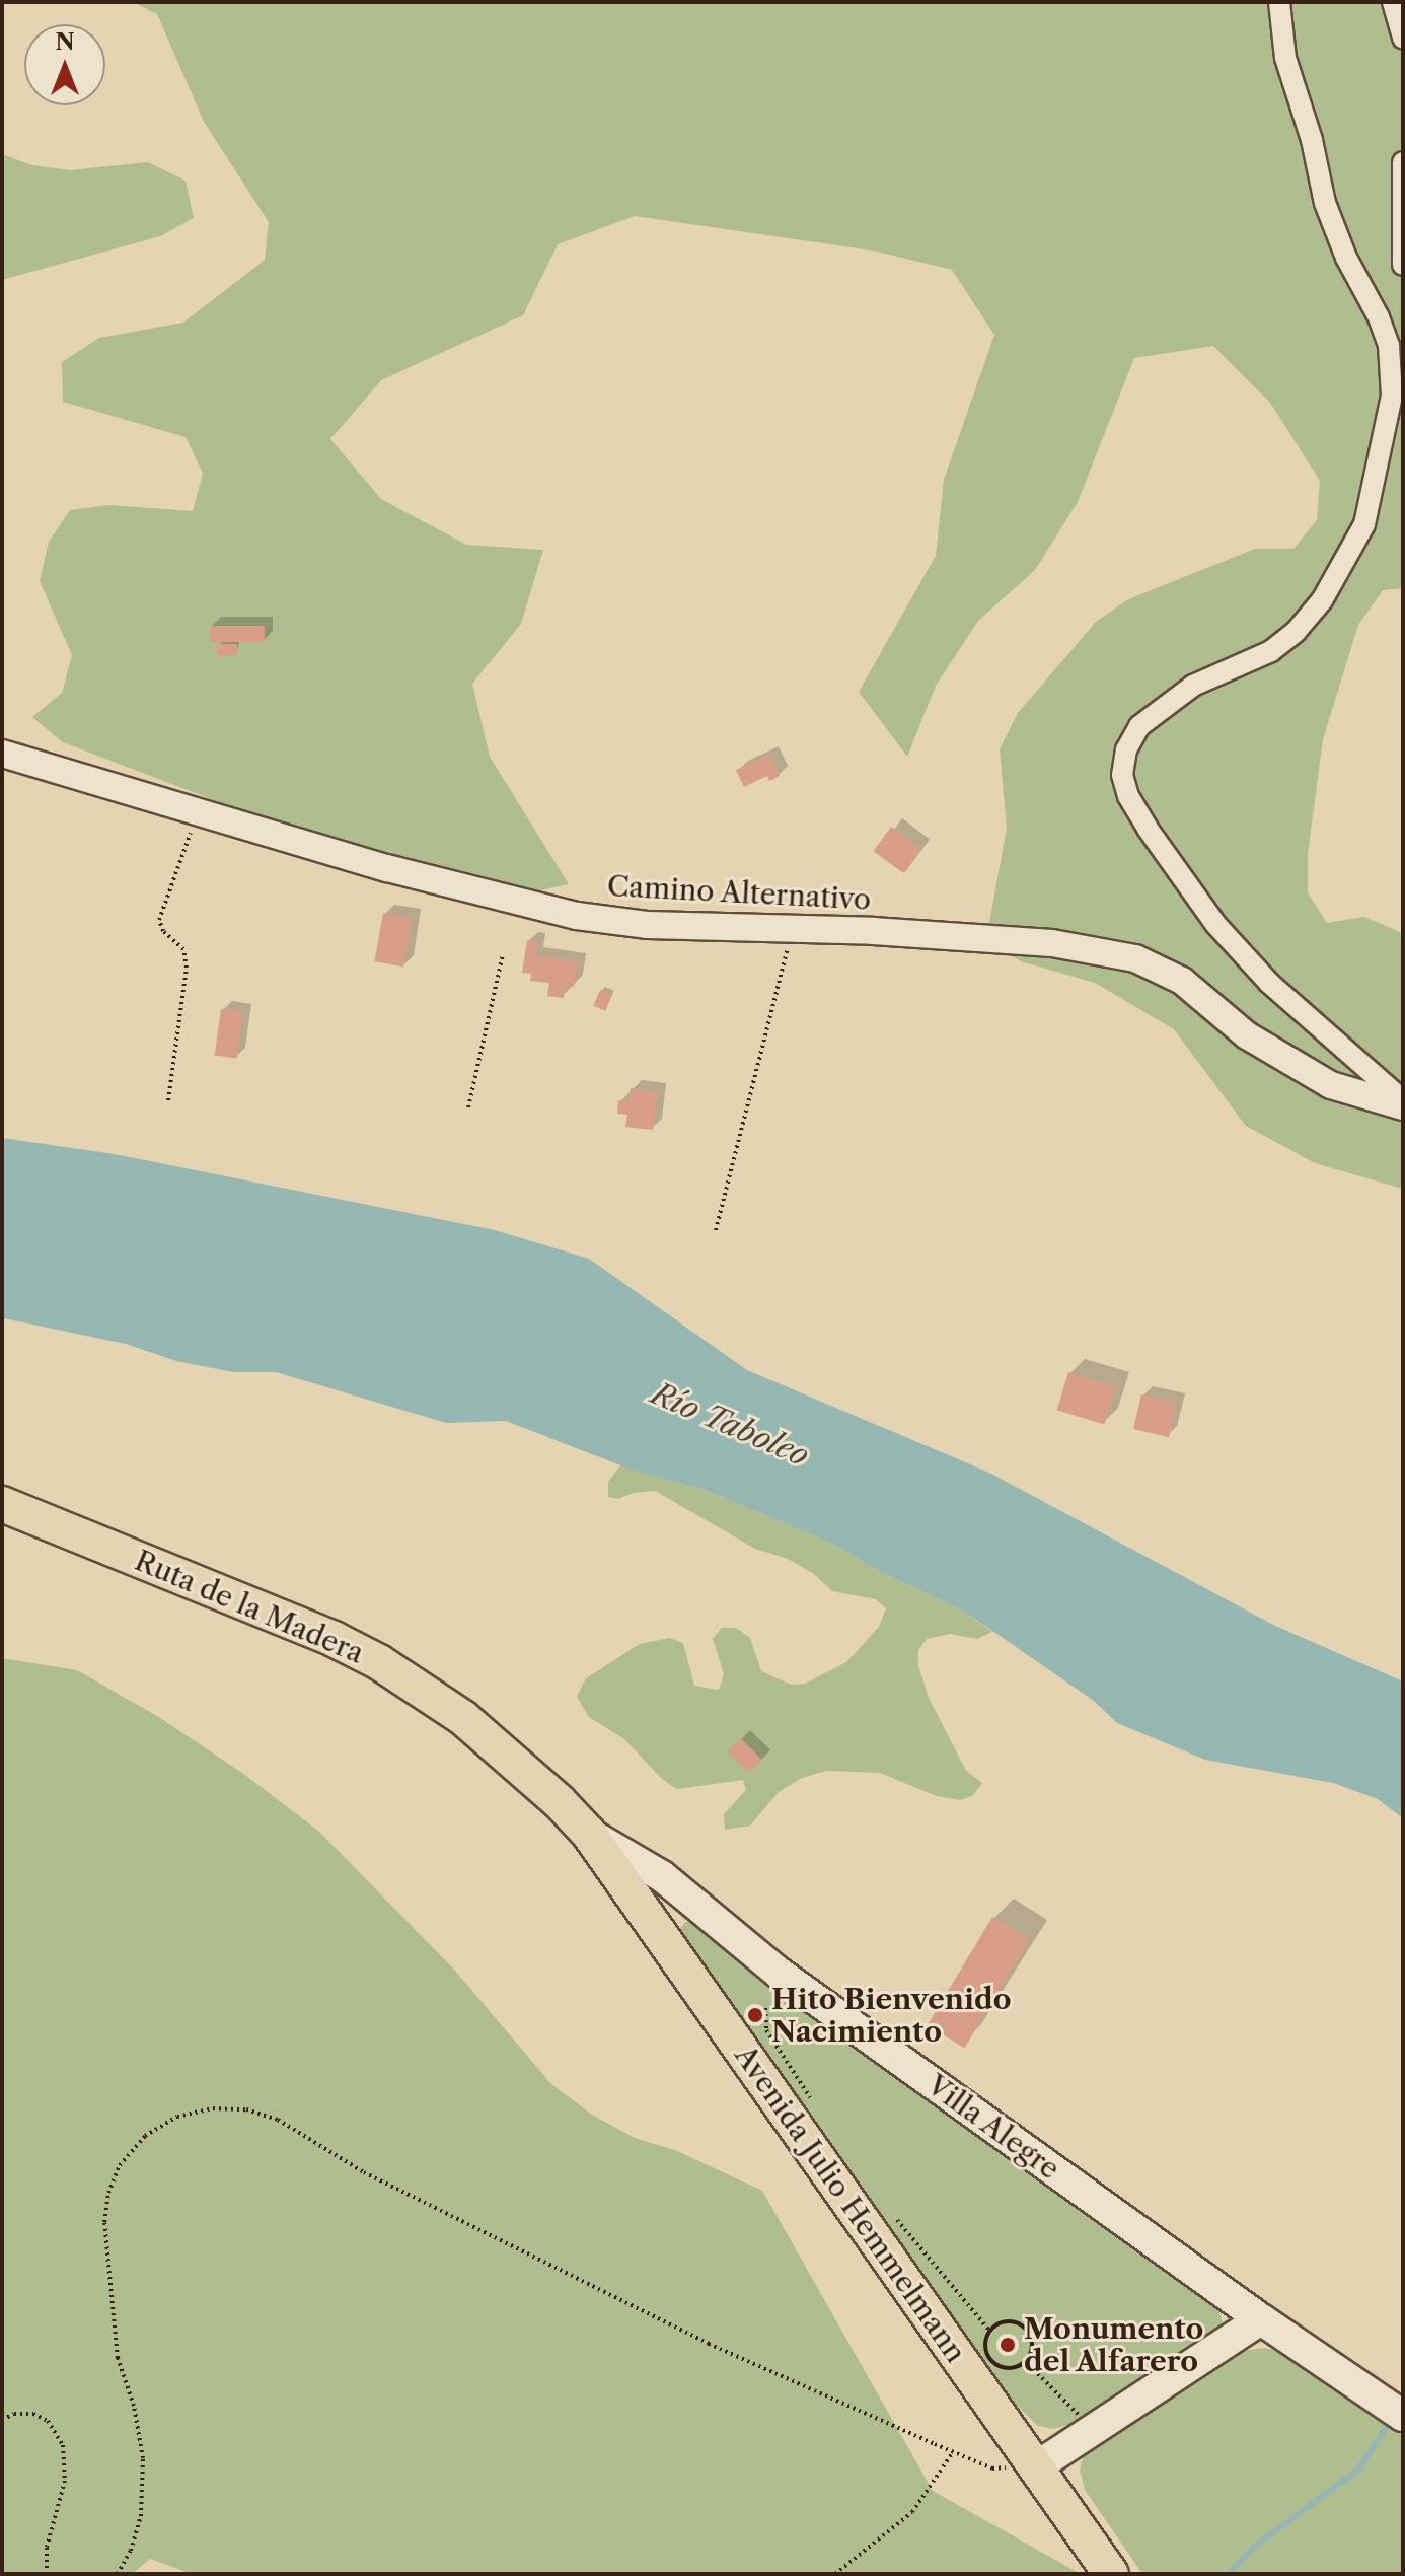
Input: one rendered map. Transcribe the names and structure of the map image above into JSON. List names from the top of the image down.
{
  "streets": {
    "highway": ["Ruta de la Madera", "Avenida Julio Hemmelmann"],
    "main road": ["Villa Alegre"],
    "street": ["Camino Alternativo"]
  },
  "crossings": [
    ["Ruta de la Madera", "Villa Alegre"],
    ["Ruta de la Madera", "Avenida Julio Hemmelmann"],
    ["Villa Alegre", "Avenida Julio Hemmelmann"]
  ],
  "water": ["Río Taboleo"],
  "places": ["Hito Bienvenido Nacimiento", "Monumento del Alfarero"],
  "north": "top"
}
